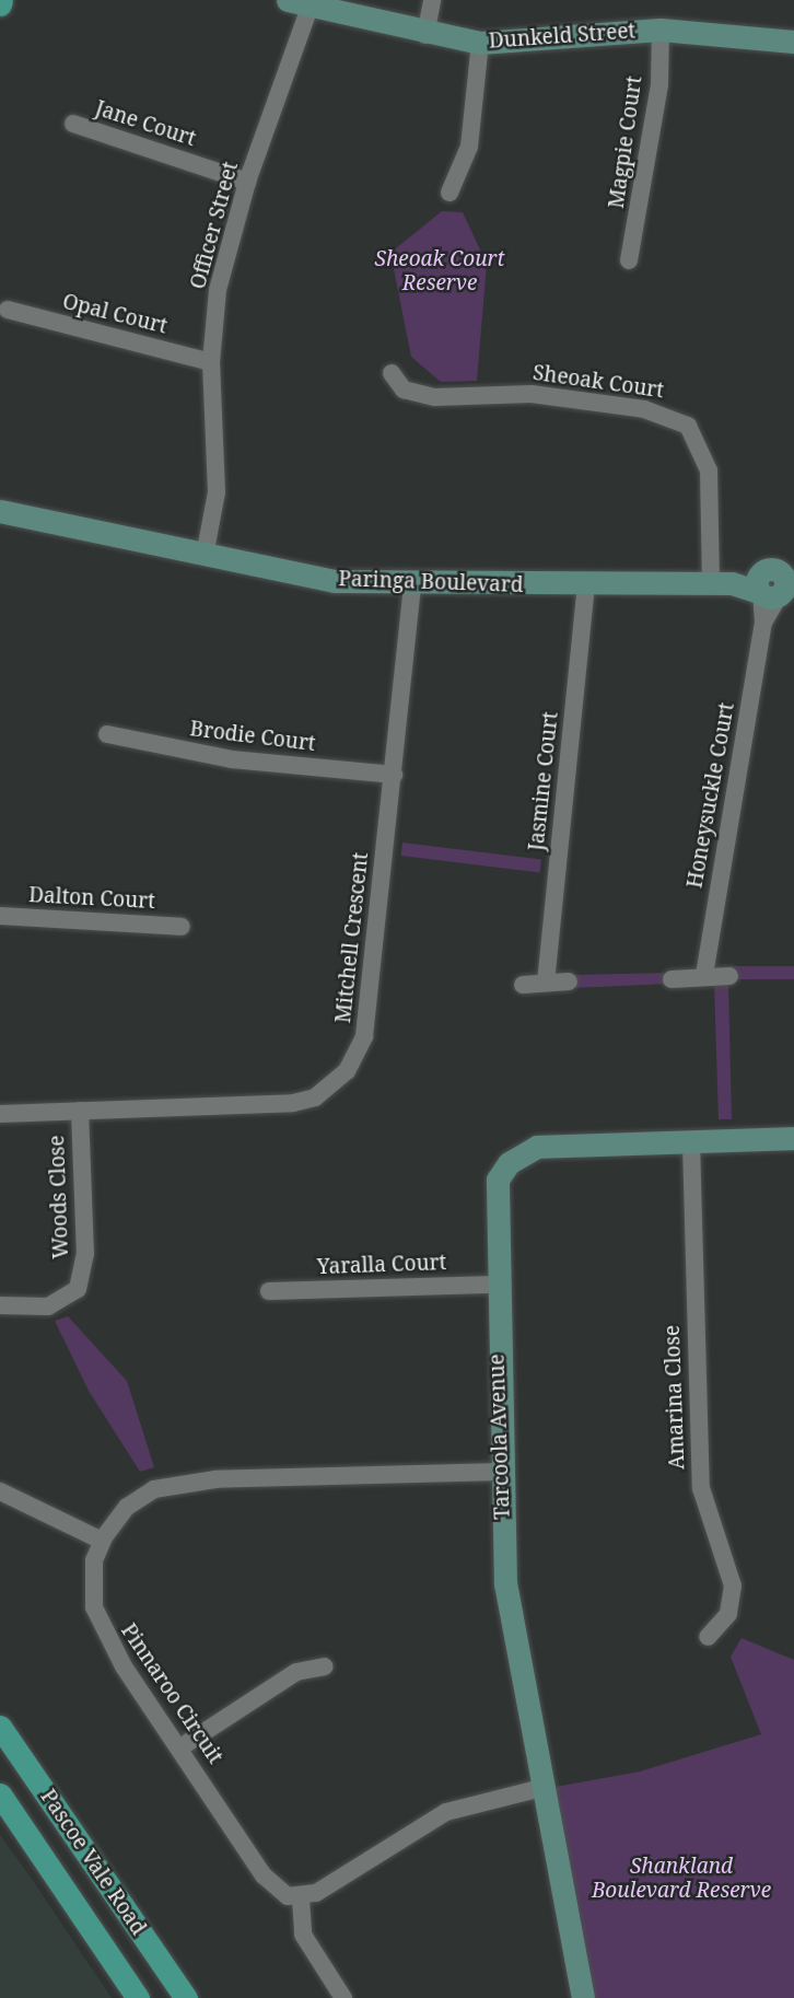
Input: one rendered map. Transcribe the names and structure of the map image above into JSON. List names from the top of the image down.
{
  "streets": {
    "main road": ["Pascoe Vale Road"],
    "street": [
      "Dunkeld Street",
      "Jane Court",
      "Magpie Court",
      "Officer Street",
      "Opal Court",
      "Sheoak Court",
      "Paringa Boulevard",
      "Brodie Court",
      "Jasmine Court",
      "Honeysuckle Court",
      "Dalton Court",
      "Mitchell Crescent",
      "Woods Close",
      "Yaralla Court",
      "Amarina Close",
      "Tarcoola Avenue",
      "Pinnaroo Circuit"
    ]
  },
  "crossings": [
    ["Dunkeld Street", "Magpie Court"],
    ["Dunkeld Street", "Officer Street"],
    ["Jane Court", "Officer Street"],
    ["Officer Street", "Opal Court"],
    ["Officer Street", "Paringa Boulevard"],
    ["Sheoak Court", "Paringa Boulevard"],
    ["Paringa Boulevard", "Jasmine Court"],
    ["Paringa Boulevard", "Honeysuckle Court"],
    ["Paringa Boulevard", "Mitchell Crescent"],
    ["Brodie Court", "Mitchell Crescent"],
    ["Mitchell Crescent", "Woods Close"],
    ["Yaralla Court", "Tarcoola Avenue"],
    ["Amarina Close", "Tarcoola Avenue"],
    ["Tarcoola Avenue", "Pinnaroo Circuit"]
  ],
  "parks": ["Sheoak Court Reserve", "Shankland Boulevard Reserve"]
}
